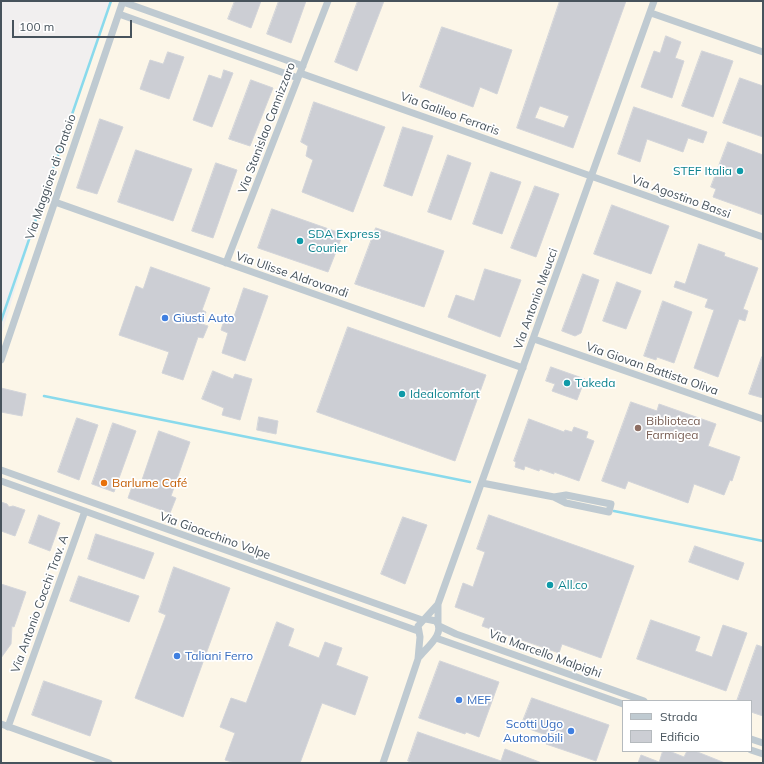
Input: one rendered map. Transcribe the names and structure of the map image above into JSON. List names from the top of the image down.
{
  "streets": {
    "street": [
      "Via Galileo Ferraris",
      "Via Stanislao Cannizzaro",
      "Via Maggiore di Oratoio",
      "Via Agostino Bassi",
      "Via Ulisse Aldrovandi",
      "Via Antonio Meucci",
      "Via Giovan Battista Oliva",
      "Via Gioacchino Volpe",
      "Via Antonio Cocchi Trav. A",
      "Via Marcello Malpighi"
    ]
  },
  "crossings": [
    ["Via Galileo Ferraris", "Via Stanislao Cannizzaro"],
    ["Via Galileo Ferraris", "Via Maggiore di Oratoio"],
    ["Via Galileo Ferraris", "Via Agostino Bassi"],
    ["Via Galileo Ferraris", "Via Antonio Meucci"],
    ["Via Stanislao Cannizzaro", "Via Ulisse Aldrovandi"],
    ["Via Maggiore di Oratoio", "Via Ulisse Aldrovandi"],
    ["Via Agostino Bassi", "Via Antonio Meucci"],
    ["Via Ulisse Aldrovandi", "Via Antonio Meucci"],
    ["Via Antonio Meucci", "Via Giovan Battista Oliva"],
    ["Via Antonio Meucci", "Via Gioacchino Volpe"],
    ["Via Antonio Meucci", "Via Marcello Malpighi"],
    ["Via Gioacchino Volpe", "Via Antonio Cocchi Trav. A"],
    ["Via Gioacchino Volpe", "Via Marcello Malpighi"]
  ],
  "places": [
    "STEF Italia",
    "SDA Express Courier",
    "Giusti Auto",
    "Takeda",
    "Idealcomfort",
    "Biblioteca Farmigea",
    "Barlume Café",
    "All.co",
    "Taliani Ferro",
    "MEF",
    "Scotti Ugo Automobili"
  ],
  "legend": ["Strada", "Edificio"],
  "scale_bar": "100 m"
}
